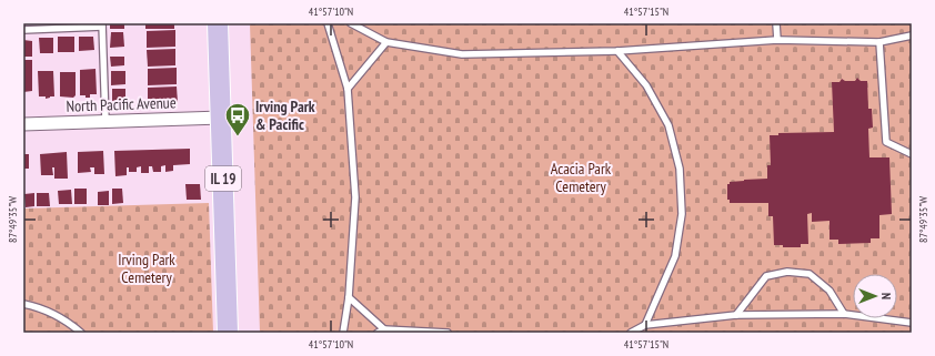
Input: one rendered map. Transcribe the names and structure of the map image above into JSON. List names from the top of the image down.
{
  "streets": {
    "main road": ["IL 19"],
    "street": ["North Pacific Avenue"]
  },
  "crossings": [
    ["North Pacific Avenue", "IL 19"]
  ],
  "parks": ["Acacia Park Cemetery", "Irving Park Cemetery"],
  "places": {
    "bus stop": ["Irving Park & Pacific"]
  },
  "north": "right",
  "coordinates": ["41°57'10\"N", "41°57'15\"N", "87°49'35\"W"]
}
